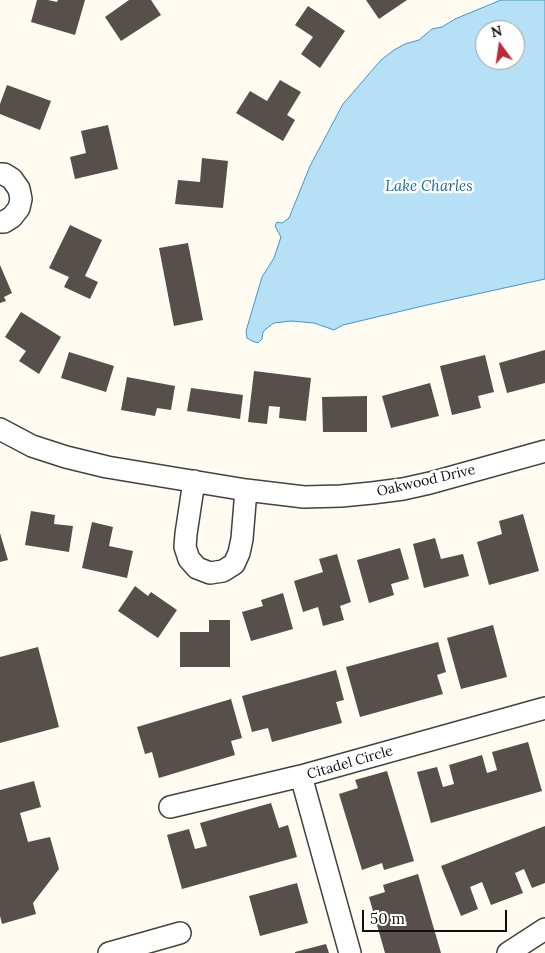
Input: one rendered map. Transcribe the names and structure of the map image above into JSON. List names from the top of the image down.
{
  "streets": {
    "street": ["Oakwood Drive", "Citadel Circle"]
  },
  "water": ["Lake Charles"],
  "scale_bar": "50 m",
  "north": "top"
}
